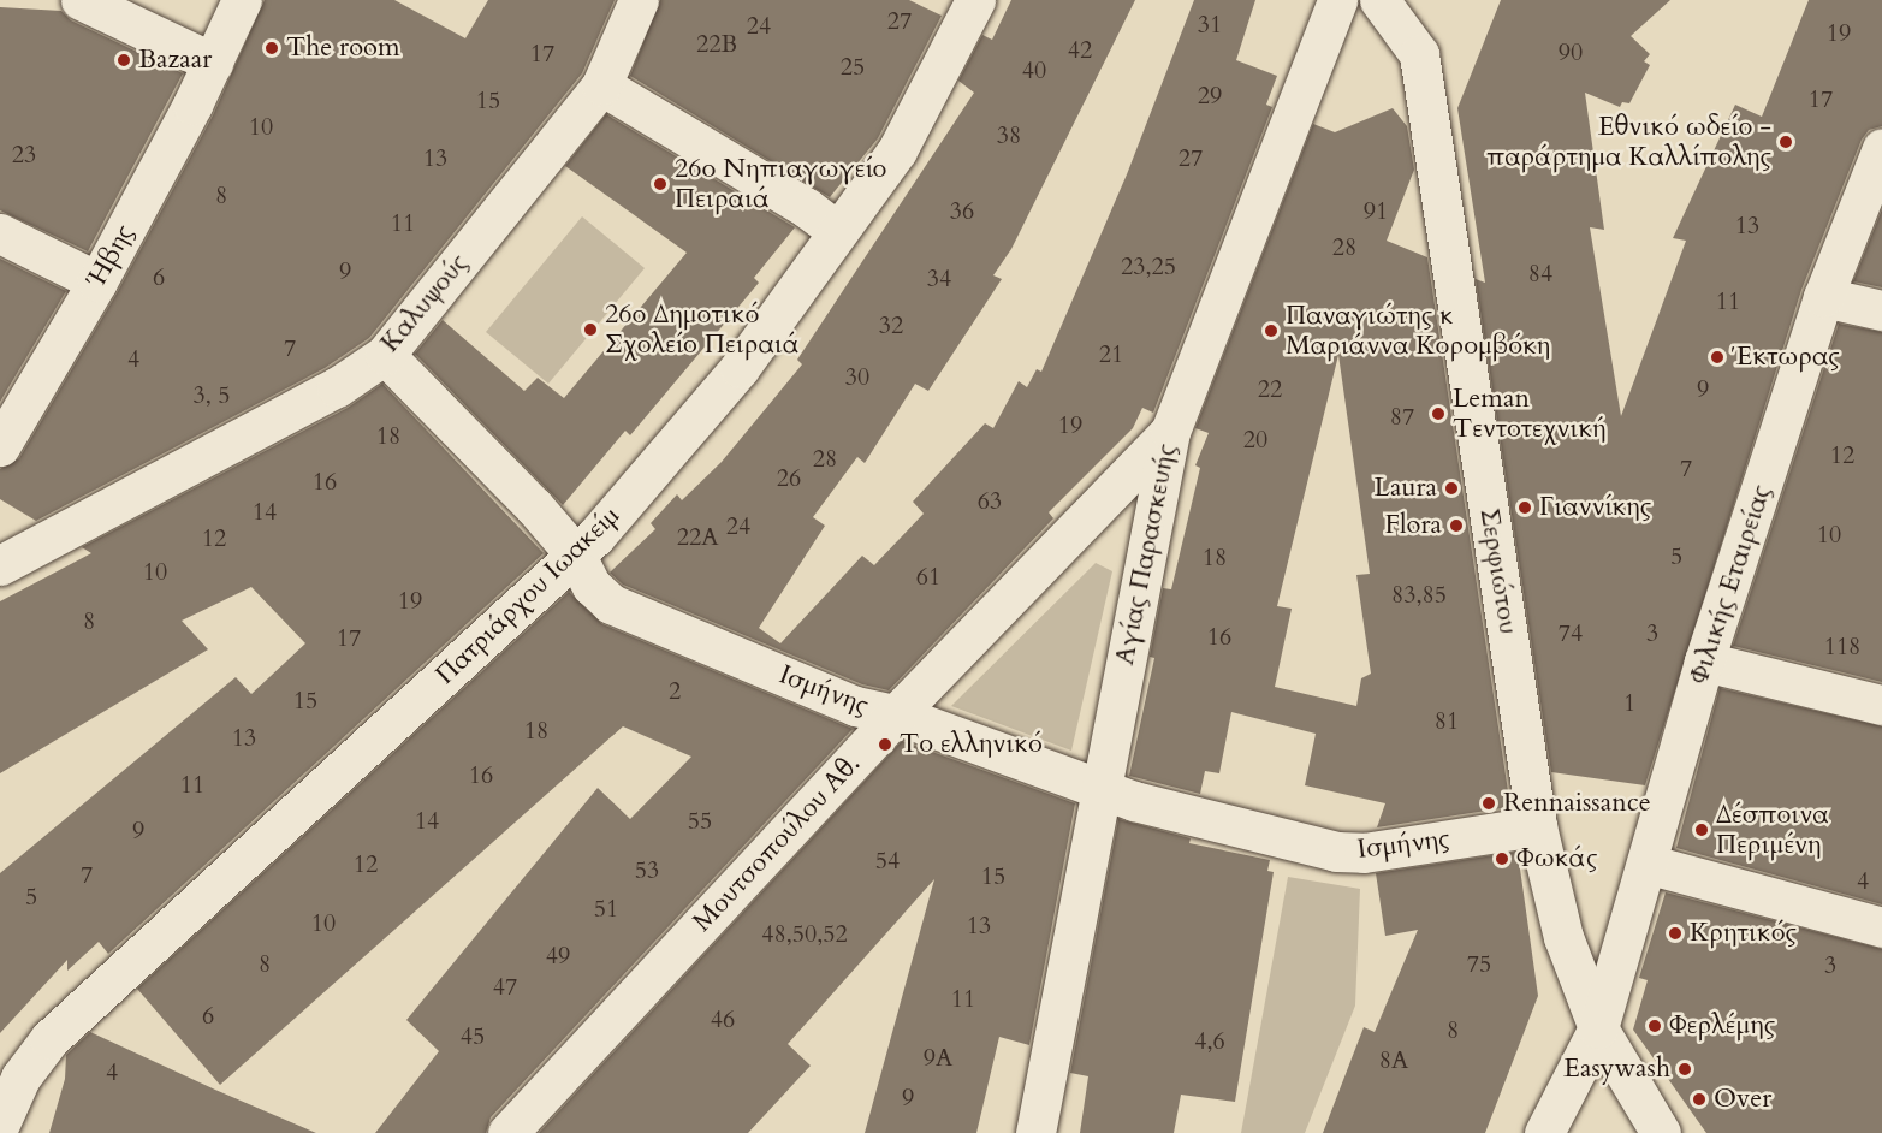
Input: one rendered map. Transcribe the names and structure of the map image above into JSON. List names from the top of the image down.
{
  "streets": {
    "street": [
      "Ήβης",
      "Καλυψούς",
      "Αγίας Παρασκευής",
      "Σερφιώτου",
      "Φιλικής Εταιρείας",
      "Πατριάρχου Ιωακείμ",
      "Ισμήνης",
      "Μουτσοπούλου Αθ."
    ]
  },
  "crossings": [
    ["Καλυψούς", "Ισμήνης"],
    ["Αγίας Παρασκευής", "Ισμήνης"],
    ["Αγίας Παρασκευής", "Μουτσοπούλου Αθ."],
    ["Σερφιώτου", "Φιλικής Εταιρείας"],
    ["Σερφιώτου", "Ισμήνης"],
    ["Πατριάρχου Ιωακείμ", "Ισμήνης"],
    ["Ισμήνης", "Μουτσοπούλου Αθ."]
  ],
  "places": [
    "The room",
    "Bazaar",
    "Εθνικό ωδείο - παράρτημα Καλλίπολης",
    "26ο Νηπιαγωγείο Πειραιά",
    "26ο Δημοτικό Σχολείο Πειραιά",
    "Παναγιώτης κ Μαριάννα Κορομβόκη",
    "Έκτωρας",
    "Leman Τεντοτεχνική",
    "Laura",
    "Γιαννίκης",
    "Flora",
    "Το ελληνικό",
    "Rennaissance",
    "Δέσποινα Περιμένη",
    "Φωκάς",
    "Κρητικός",
    "Φερλέμης",
    "Easywash",
    "Over"
  ],
  "house_numbers": [
    "27",
    "31",
    "24",
    "19",
    "22Β",
    "42",
    "90",
    "17",
    "25",
    "40",
    "29",
    "17",
    "15",
    "10",
    "38",
    "23",
    "13",
    "27",
    "8",
    "36",
    "91",
    "11",
    "13",
    "28",
    "23,25",
    "9",
    "84",
    "6",
    "34",
    "11",
    "32",
    "7",
    "21",
    "4",
    "30",
    "22",
    "9",
    "3, 5",
    "87",
    "19",
    "18",
    "20",
    "12",
    "28",
    "7",
    "26",
    "16",
    "63",
    "14",
    "24",
    "10",
    "22Α",
    "12",
    "5",
    "18",
    "10",
    "61",
    "83,85",
    "19",
    "8",
    "74",
    "3",
    "16",
    "17",
    "118",
    "2",
    "15",
    "1",
    "81",
    "18",
    "13",
    "16",
    "11",
    "14",
    "55",
    "9",
    "54",
    "12",
    "53",
    "7",
    "15",
    "4",
    "5",
    "51",
    "10",
    "13",
    "48,50,52",
    "49",
    "8",
    "75",
    "3",
    "47",
    "11",
    "6",
    "46",
    "8",
    "45",
    "4,6",
    "9Α",
    "8Α",
    "4",
    "9"
  ]
}
